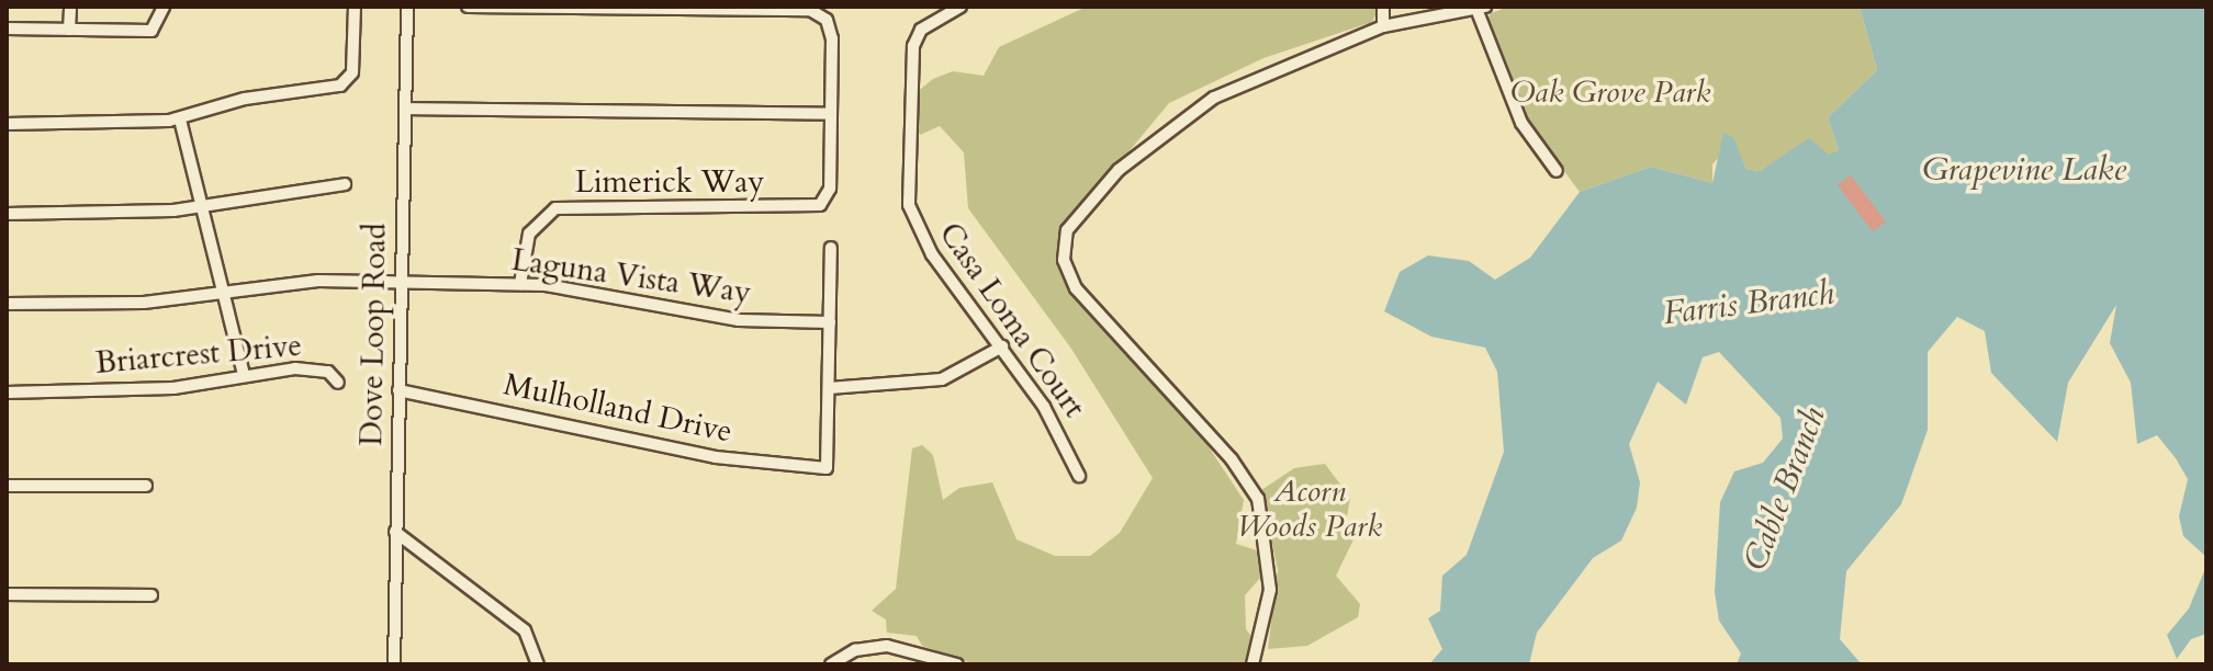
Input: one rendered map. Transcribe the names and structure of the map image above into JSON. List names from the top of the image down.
{
  "streets": {
    "street": [
      "Limerick Way",
      "Laguna Vista Way",
      "Casa Loma Court",
      "Dove Loop Road",
      "Briarcrest Drive",
      "Mulholland Drive"
    ]
  },
  "crossings": [
    ["Limerick Way", "Laguna Vista Way"],
    ["Laguna Vista Way", "Dove Loop Road"],
    ["Dove Loop Road", "Mulholland Drive"]
  ],
  "water": ["Grapevine Lake", "Farris Branch", "Cable Branch"],
  "parks": ["Oak Grove Park", "Acorn Woods Park"]
}
